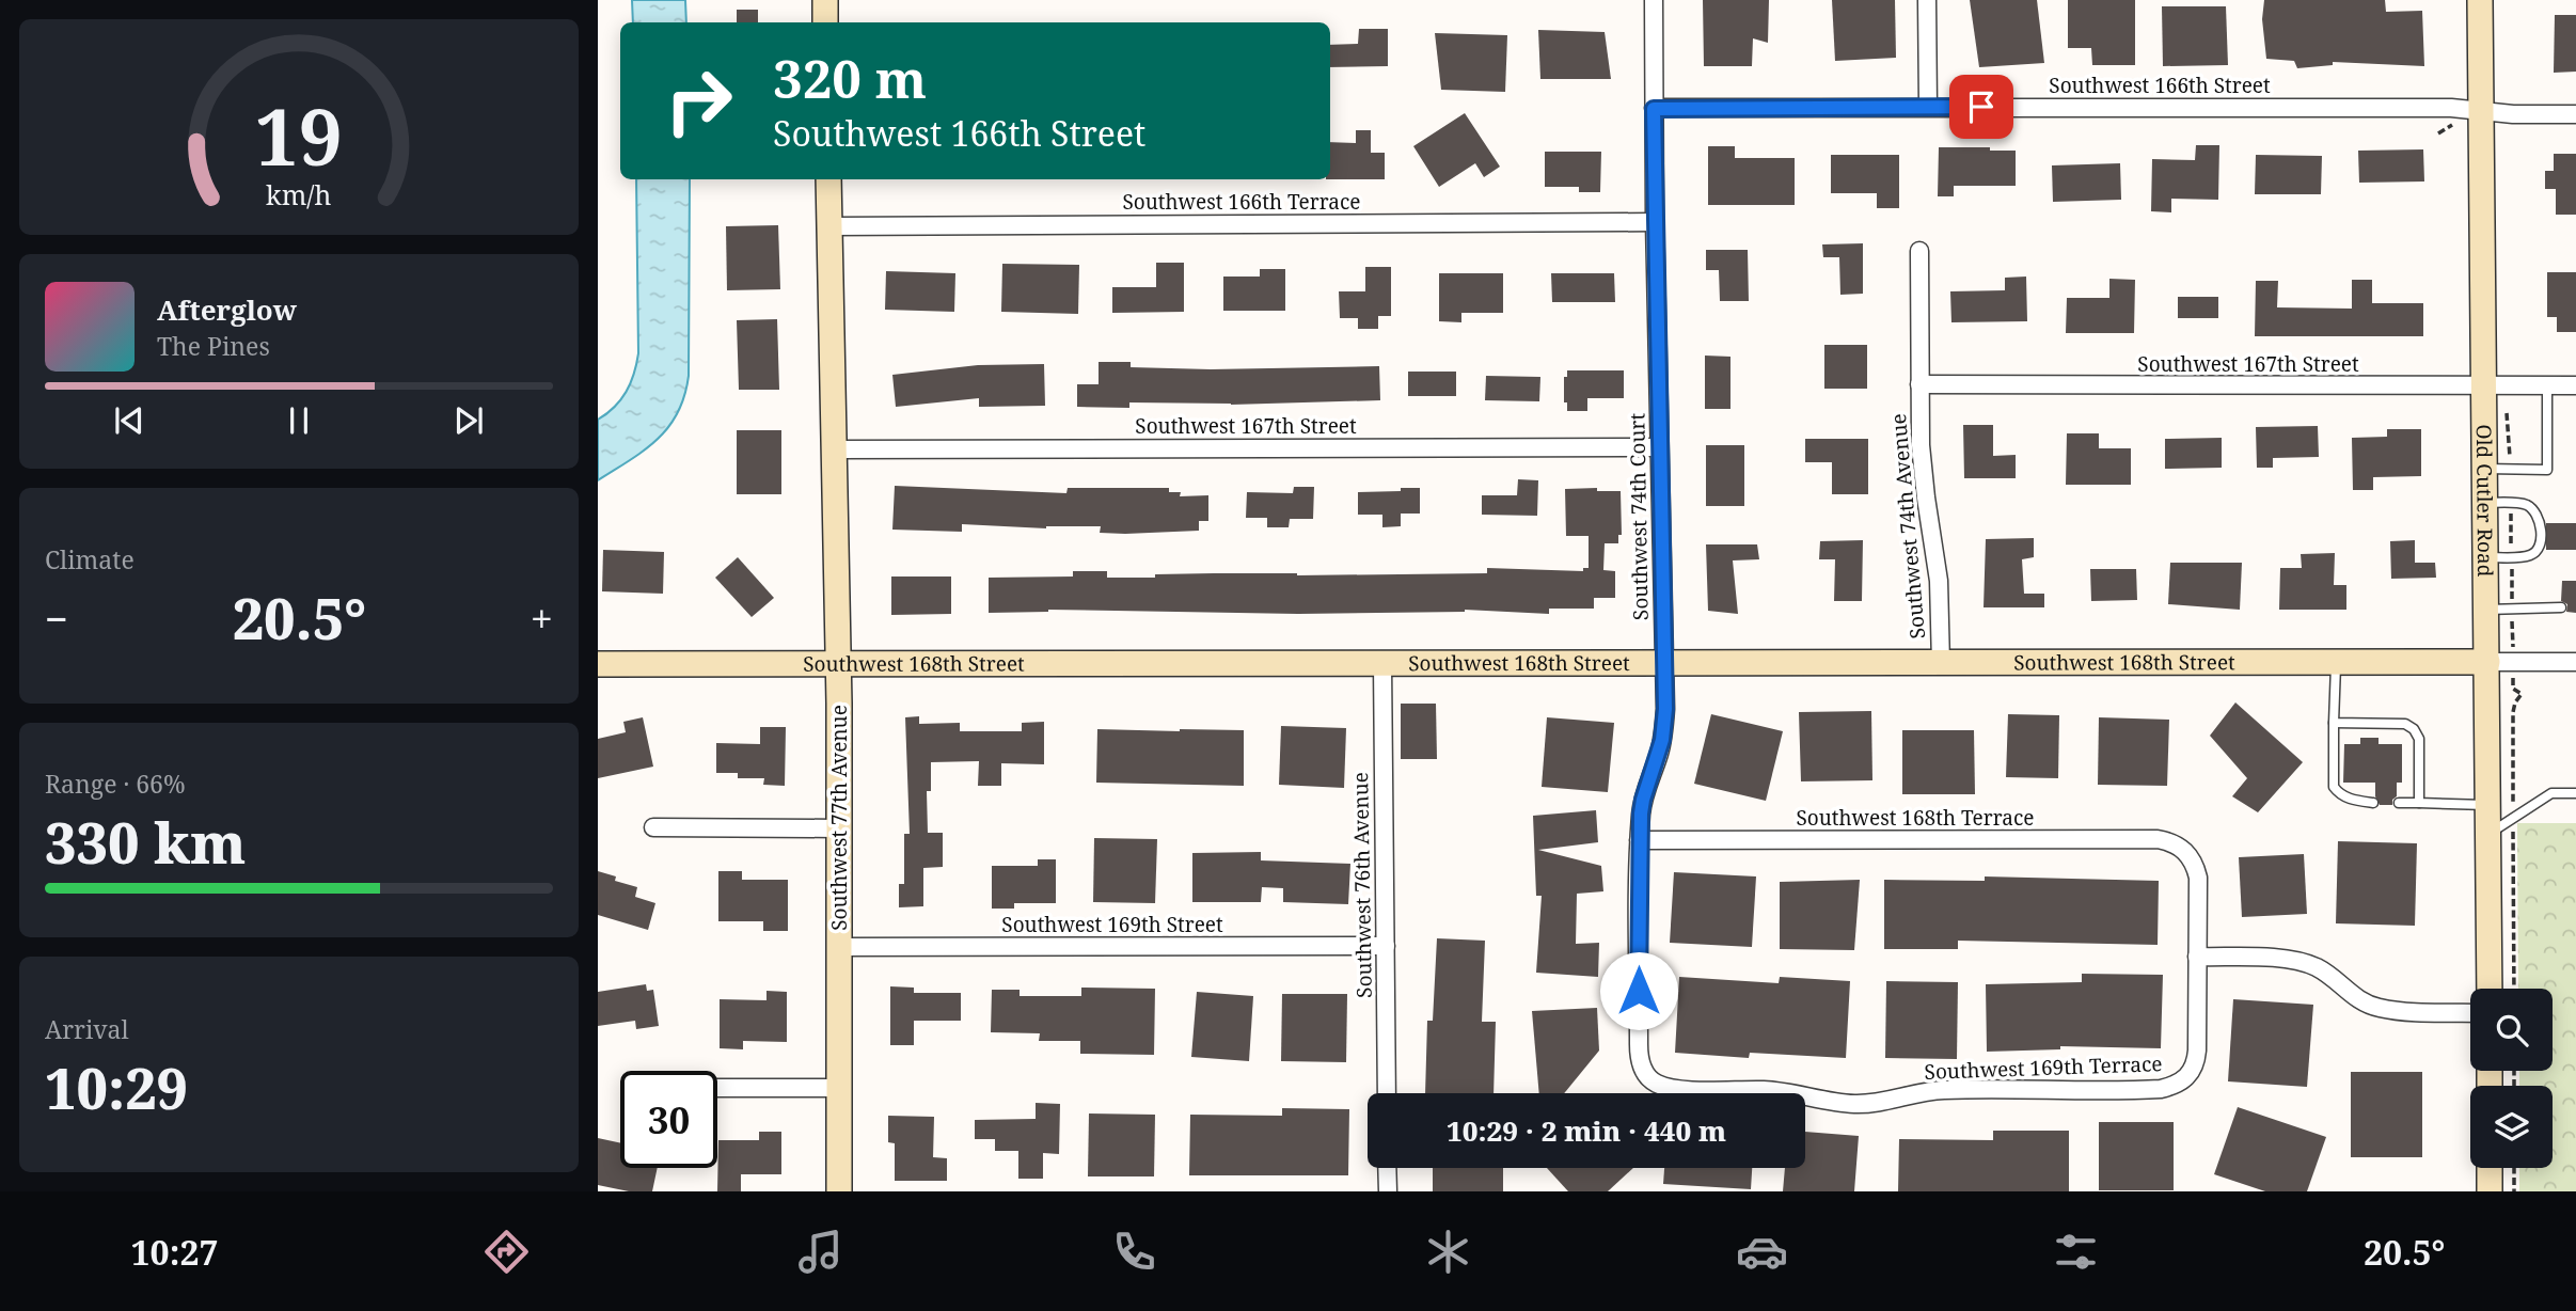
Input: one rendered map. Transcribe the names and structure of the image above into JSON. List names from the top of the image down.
{
  "streets": {
    "street": [
      "Southwest 166th Street",
      "Southwest 166th Terrace",
      "Southwest 167th Street",
      "Old Cutler Road",
      "Southwest 74th Court",
      "Southwest 74th Avenue",
      "Southwest 168th Street",
      "Southwest 77th Avenue",
      "Southwest 168th Terrace",
      "Southwest 76th Avenue",
      "Southwest 169th Street",
      "Southwest 169th Terrace"
    ]
  },
  "crossings": [
    ["Southwest 166th Street", "Old Cutler Road"],
    ["Southwest 166th Street", "Southwest 74th Court"],
    ["Southwest 166th Terrace", "Southwest 74th Court"],
    ["Southwest 166th Terrace", "Southwest 77th Avenue"],
    ["Southwest 167th Street", "Old Cutler Road"],
    ["Southwest 167th Street", "Southwest 74th Court"],
    ["Southwest 167th Street", "Southwest 74th Avenue"],
    ["Southwest 167th Street", "Southwest 77th Avenue"],
    ["Old Cutler Road", "Southwest 168th Street"],
    ["Southwest 74th Court", "Southwest 168th Street"],
    ["Southwest 74th Court", "Southwest 168th Terrace"],
    ["Southwest 74th Court", "Southwest 169th Terrace"],
    ["Southwest 74th Avenue", "Southwest 168th Street"],
    ["Southwest 168th Street", "Southwest 77th Avenue"],
    ["Southwest 168th Street", "Southwest 76th Avenue"],
    ["Southwest 77th Avenue", "Southwest 169th Street"],
    ["Southwest 168th Terrace", "Southwest 169th Terrace"],
    ["Southwest 76th Avenue", "Southwest 169th Street"]
  ],
  "page": {
    "turn": ["320 m", "Southwest 166th Street"],
    "song": ["Afterglow", "The Pines"],
    "tile": [
      "Climate",
      ["Range · 66%", "330 km"],
      ["Arrival", "10:29"]
    ],
    "heat": ["−", "20.5°", "+"],
    "limit": "30",
    "trip": "10:29 · 2 min · 440 m",
    "tabs": ["10:27", "20.5°"],
    "gauge": ["19", "km/h"]
  }
}
